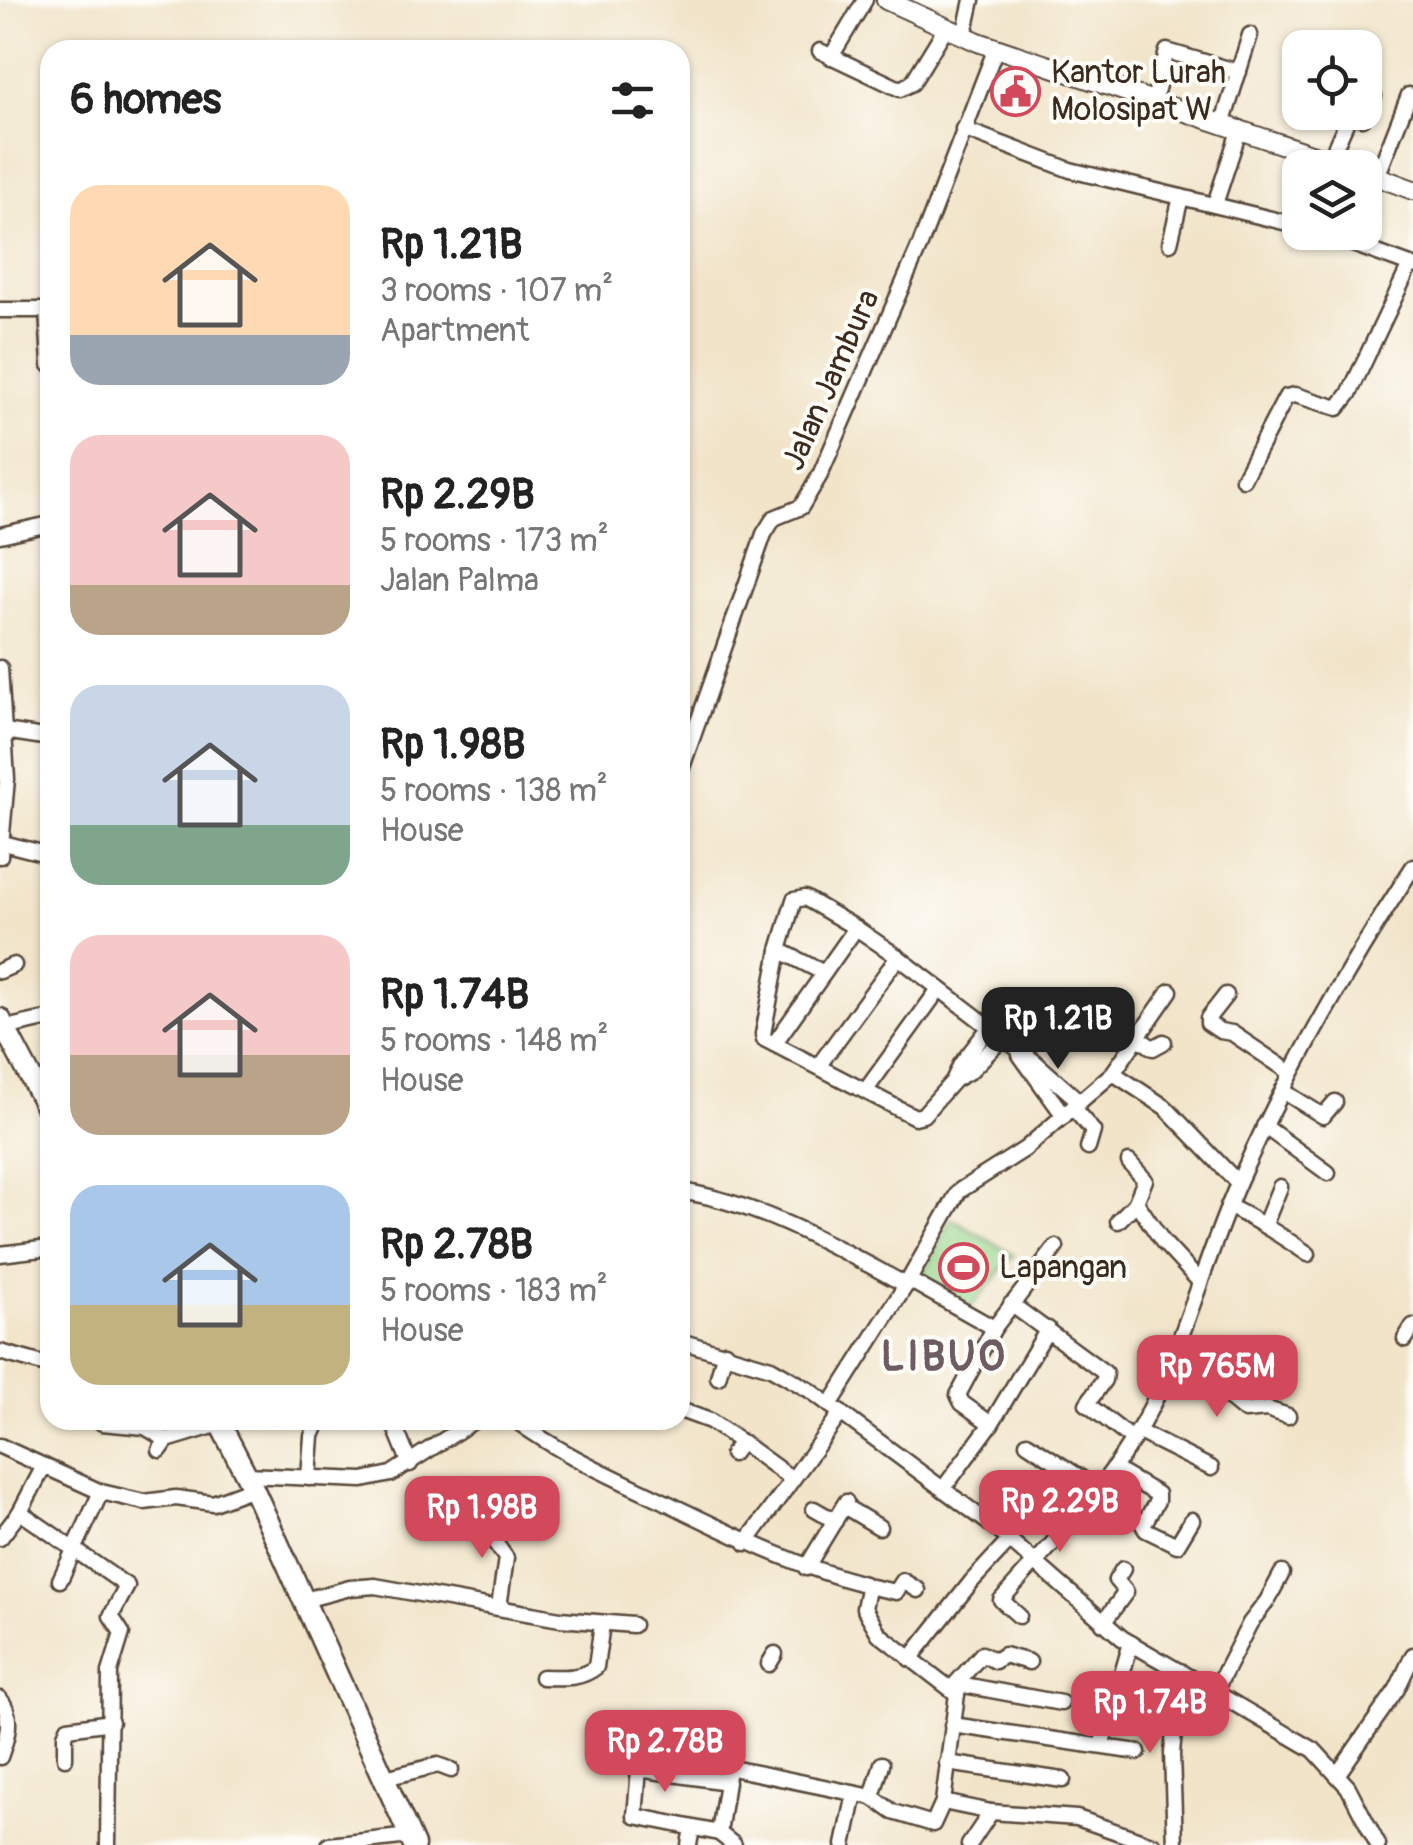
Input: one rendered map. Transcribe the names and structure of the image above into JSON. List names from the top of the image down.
{
  "streets": {
    "street": ["Jalan Jambura"]
  },
  "districts": ["LIBUO"],
  "places": {
    "public building": ["Kantor Lurah Molosipat W"],
    "sports": ["Lapangan"]
  },
  "page": {
    "heading": "6 homes",
    "list": [
      {
        "name": "Rp 1.21B",
        "note": "3 rooms · 107 m² · Apartment"
      },
      {
        "name": "Rp 2.29B",
        "note": "5 rooms · 173 m² · Jalan Palma"
      },
      {
        "name": "Rp 1.98B",
        "note": "5 rooms · 138 m² · House"
      },
      {
        "name": "Rp 1.74B",
        "note": "5 rooms · 148 m² · House"
      },
      {
        "name": "Rp 2.78B",
        "note": "5 rooms · 183 m² · House"
      }
    ],
    "price": [
      "Rp 1.21B",
      "Rp 765M",
      "Rp 2.29B",
      "Rp 1.98B",
      "Rp 1.74B",
      "Rp 2.78B"
    ]
  }
}
